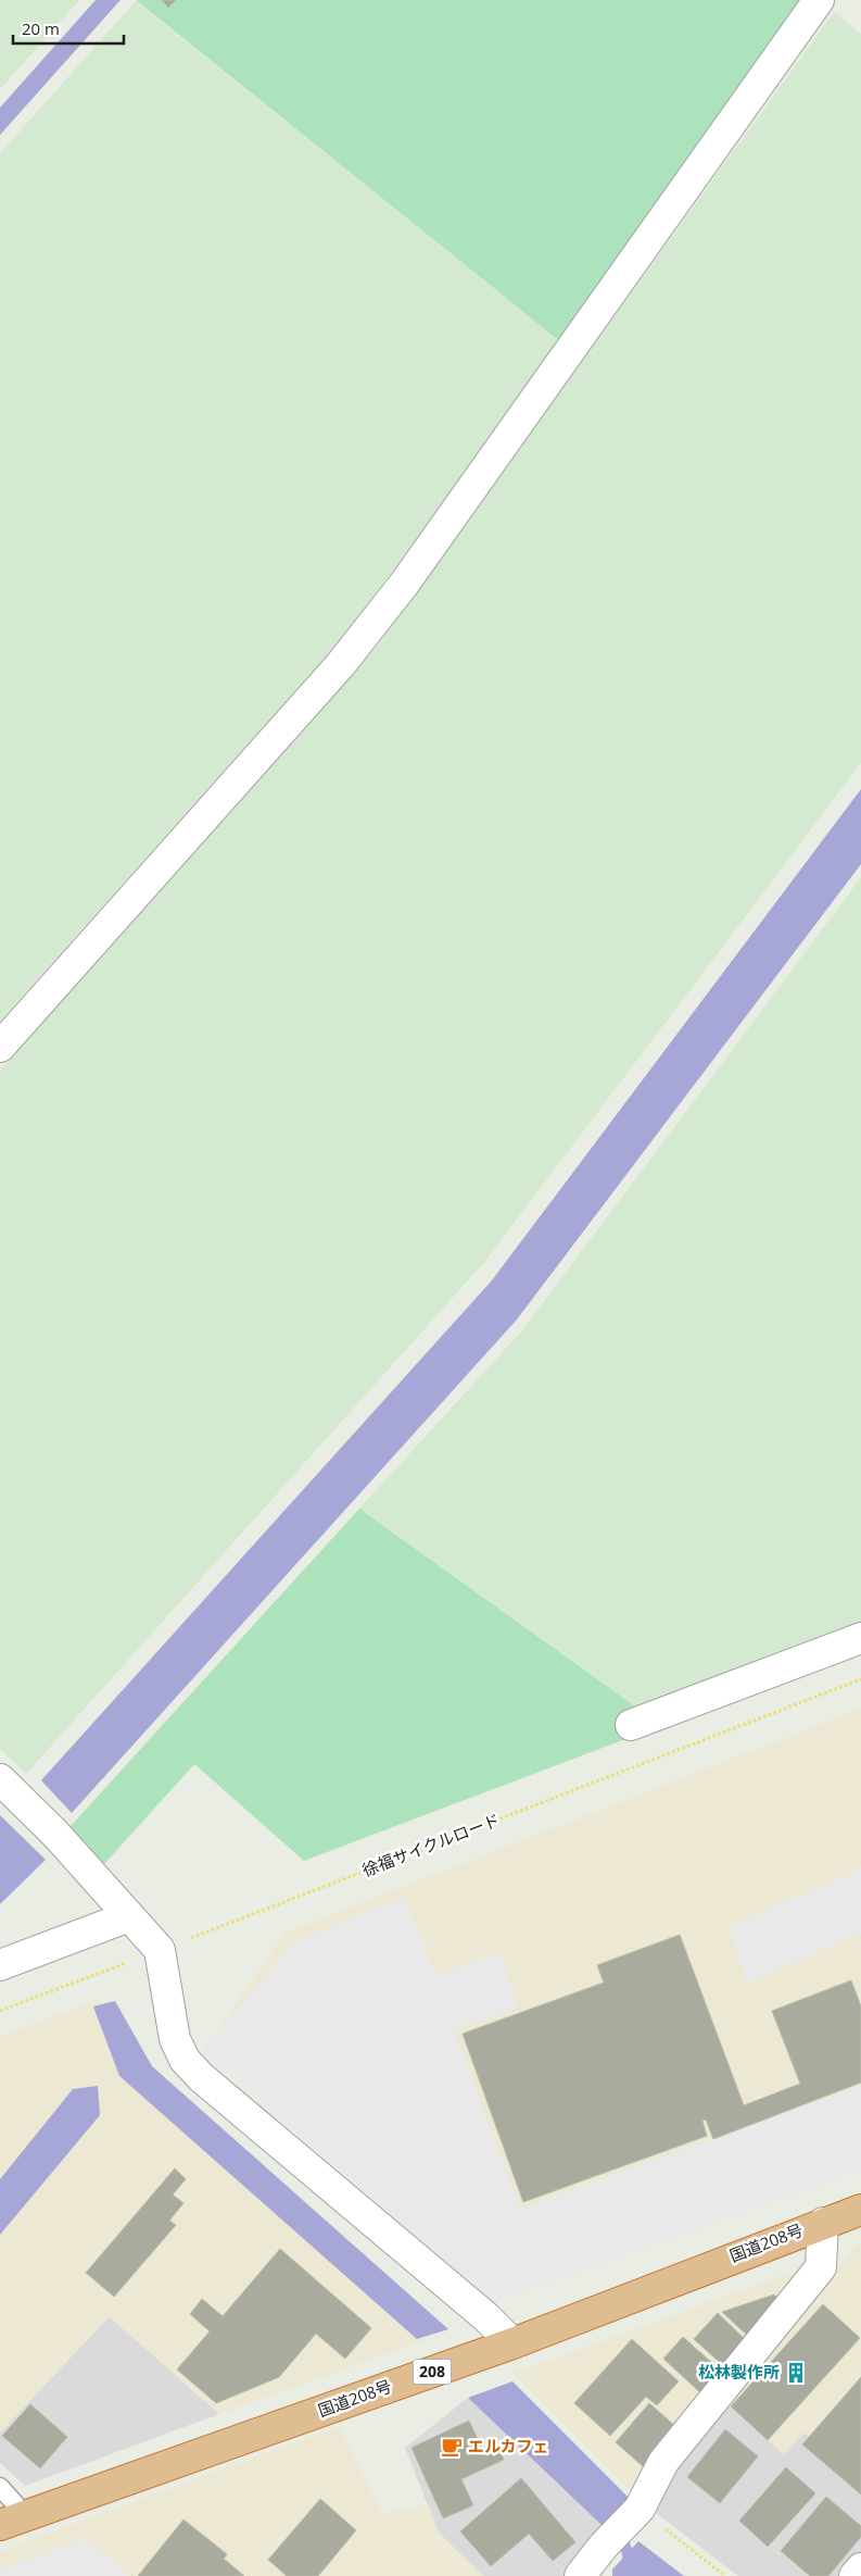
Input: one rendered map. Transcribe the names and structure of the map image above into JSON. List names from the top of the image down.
{
  "streets": {
    "highway": ["国道208号", "208"],
    "path": ["徐福サイクルロード"]
  },
  "places": {
    "building": ["松林製作所"],
    "cafe": ["エルカフェ"]
  },
  "scale_bar": "20 m"
}
